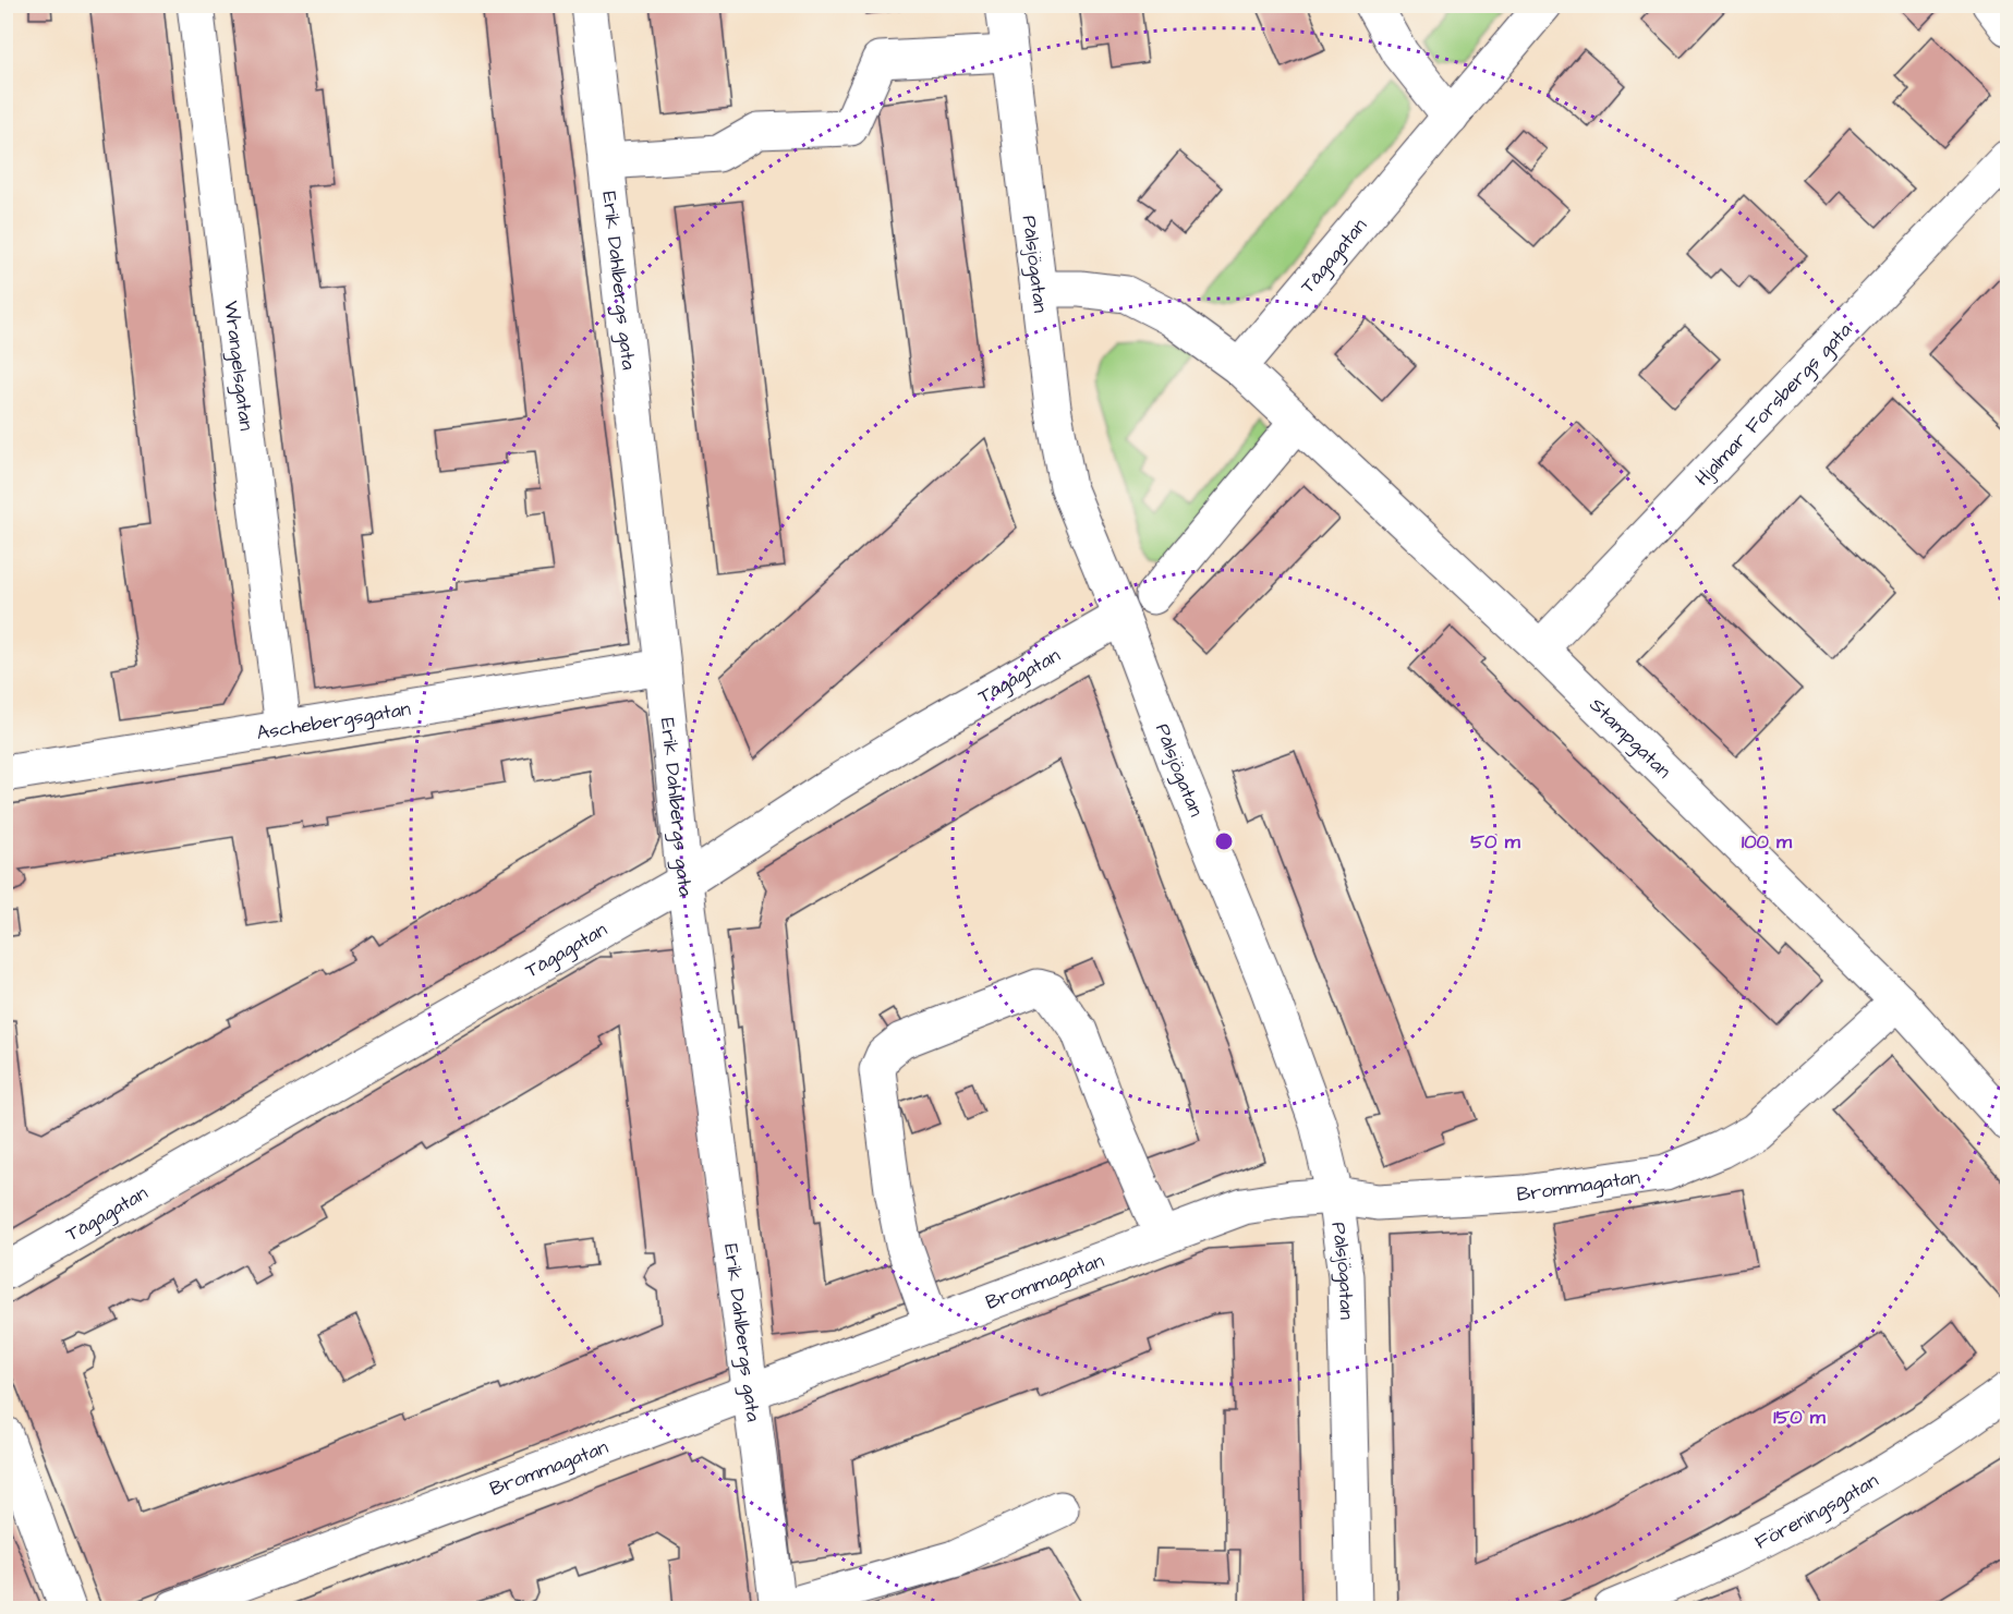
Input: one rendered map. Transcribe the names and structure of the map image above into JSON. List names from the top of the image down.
{
  "streets": {
    "street": [
      "Tågagatan",
      "Pålsjögatan",
      "Erik Dahlbergs gata",
      "Wrangelsgatan",
      "Hjalmar Forsbergs gata",
      "Aschebergsgatan",
      "Stampgatan",
      "Brommagatan",
      "Föreningsgatan"
    ]
  },
  "crossings": [
    ["Tågagatan", "Pålsjögatan"],
    ["Tågagatan", "Erik Dahlbergs gata"],
    ["Tågagatan", "Stampgatan"],
    ["Pålsjögatan", "Brommagatan"],
    ["Erik Dahlbergs gata", "Aschebergsgatan"],
    ["Erik Dahlbergs gata", "Brommagatan"],
    ["Wrangelsgatan", "Aschebergsgatan"],
    ["Hjalmar Forsbergs gata", "Stampgatan"],
    ["Stampgatan", "Brommagatan"]
  ],
  "rings": ["50 m", "100 m", "150 m"]
}
